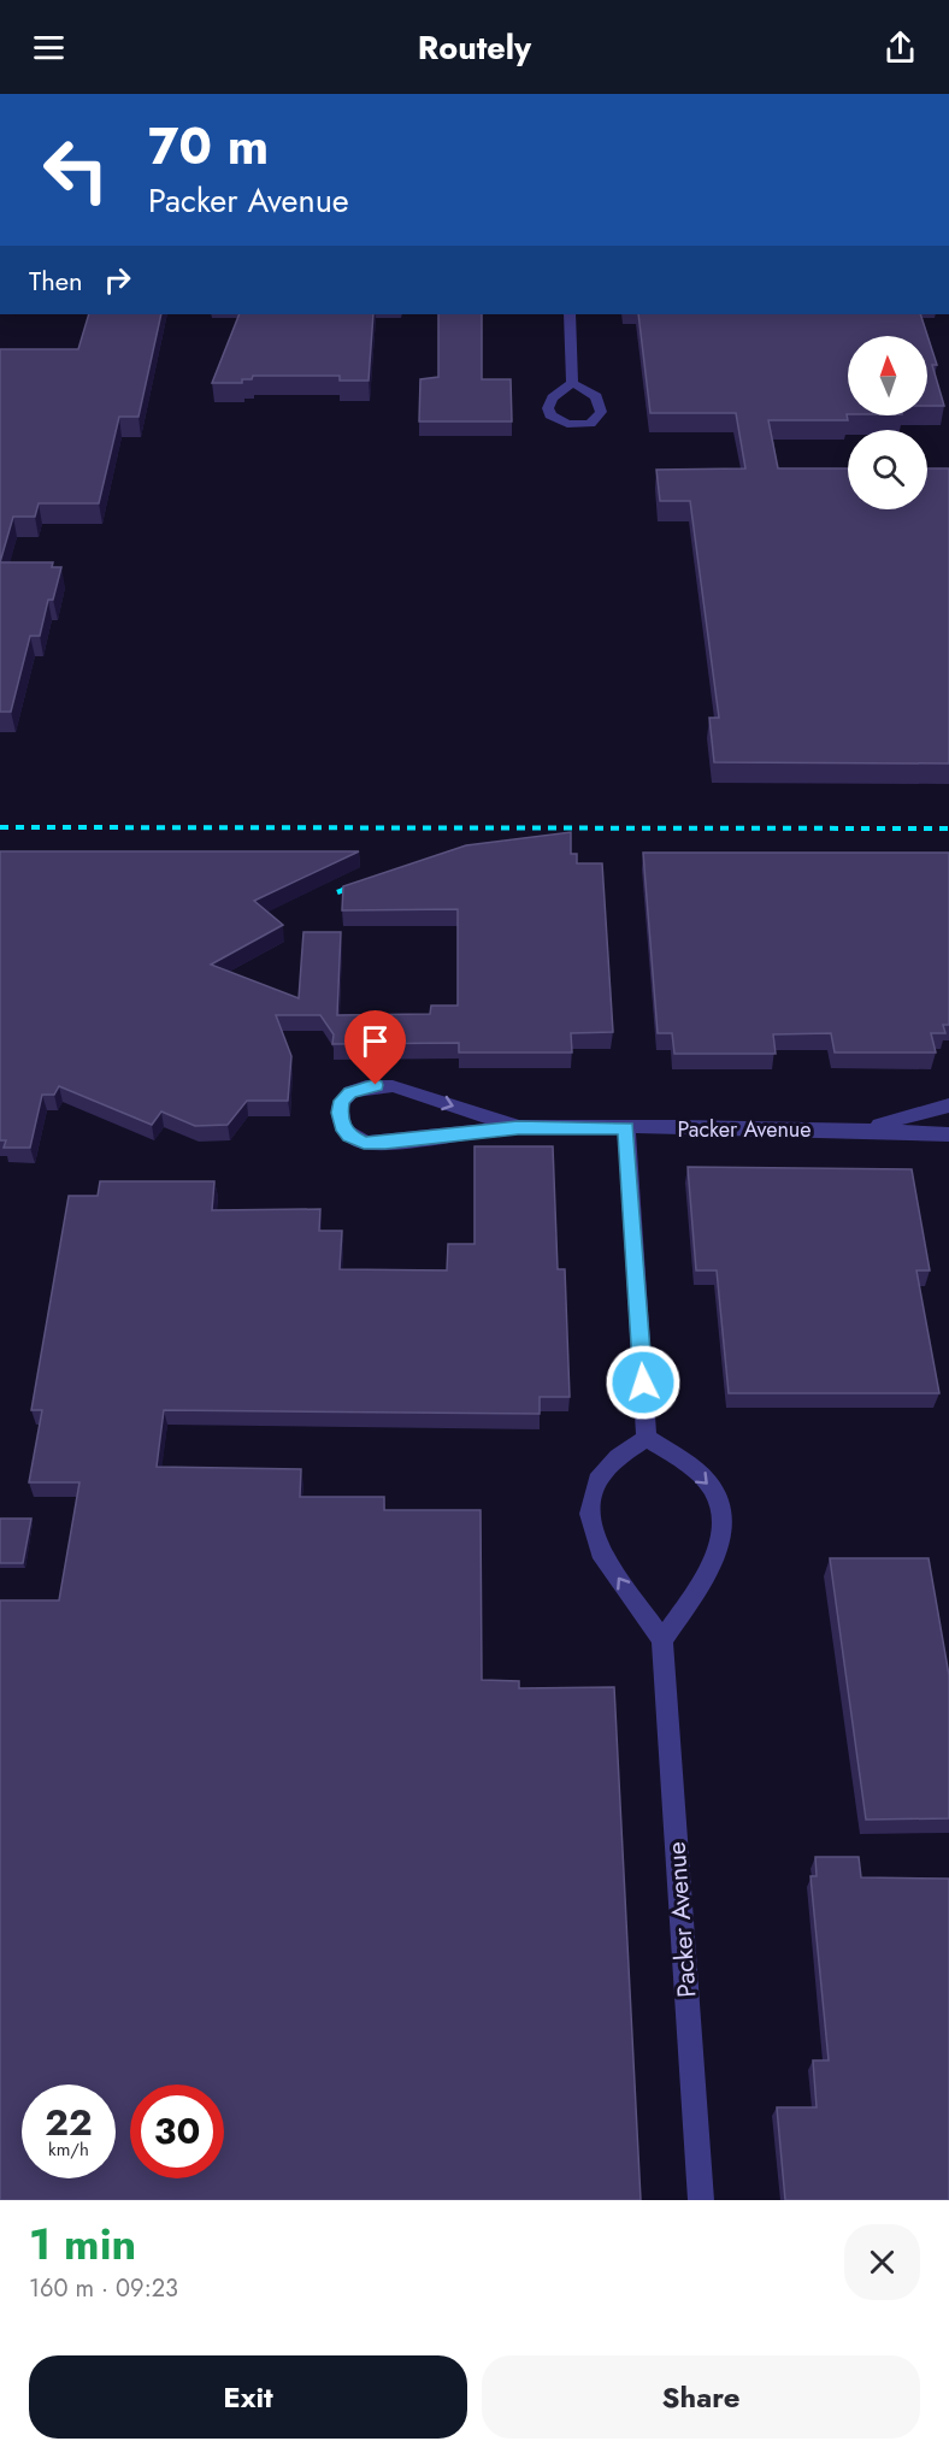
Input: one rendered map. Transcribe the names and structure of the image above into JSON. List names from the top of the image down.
{
  "streets": {
    "street": ["Packer Avenue"]
  },
  "north": "top",
  "page": {
    "header": "Routely",
    "turn": ["70 m", "Packer Avenue"],
    "then": "Then",
    "speed": "22 km/h",
    "limit": "30",
    "heading": ["1 min", "160 m · 09:23"],
    "buttons": ["Exit", "Share"]
  }
}
